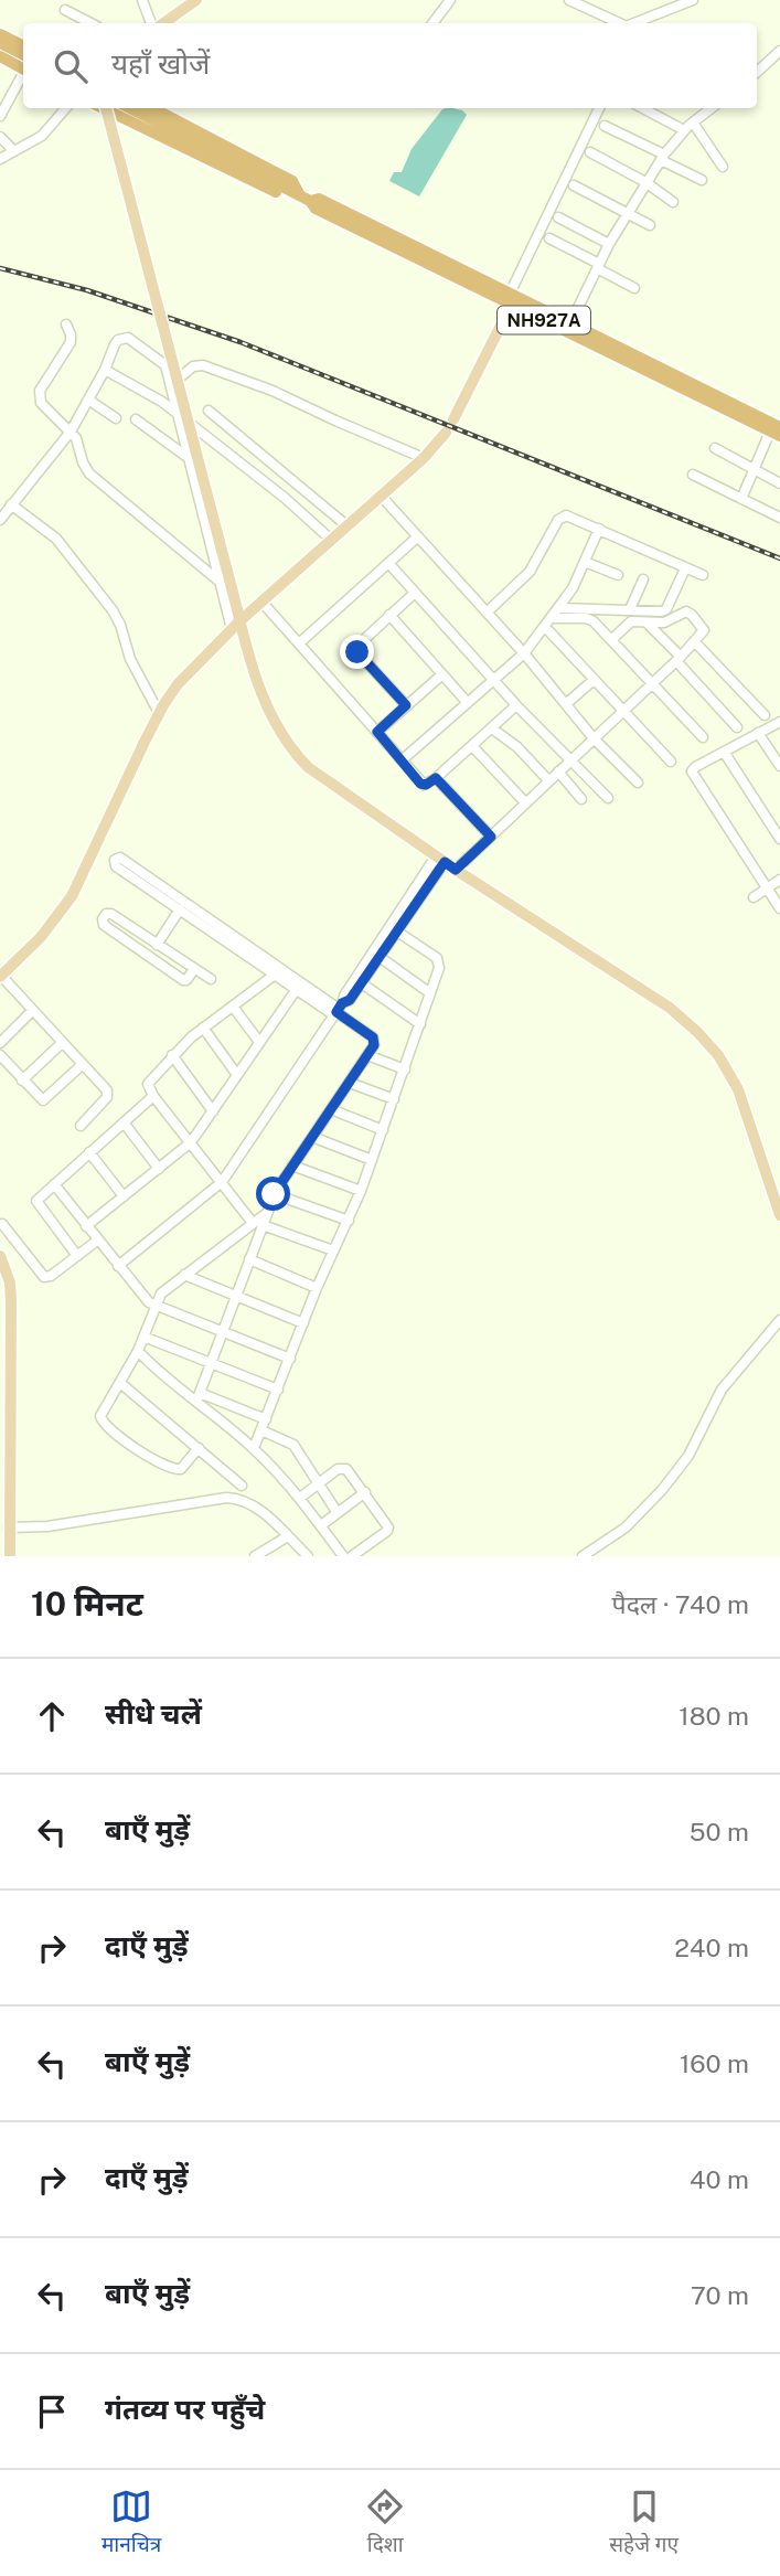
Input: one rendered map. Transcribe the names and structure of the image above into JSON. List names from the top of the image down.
{
  "streets": {
    "highway": ["NH927A"]
  },
  "page": {
    "search": "यहाँ खोजें",
    "heading": ["10 मिनट", "पैदल · 740 m"],
    "list": [
      ["सीधे चलें", "180 m"],
      ["बाएँ मुड़ें", "50 m"],
      ["दाएँ मुड़ें", "240 m"],
      ["बाएँ मुड़ें", "160 m"],
      ["दाएँ मुड़ें", "40 m"],
      ["बाएँ मुड़ें", "70 m"],
      "गंतव्य पर पहुँचे"
    ],
    "nav": ["मानचित्र", "दिशा", "सहेजे गए"]
  }
}
